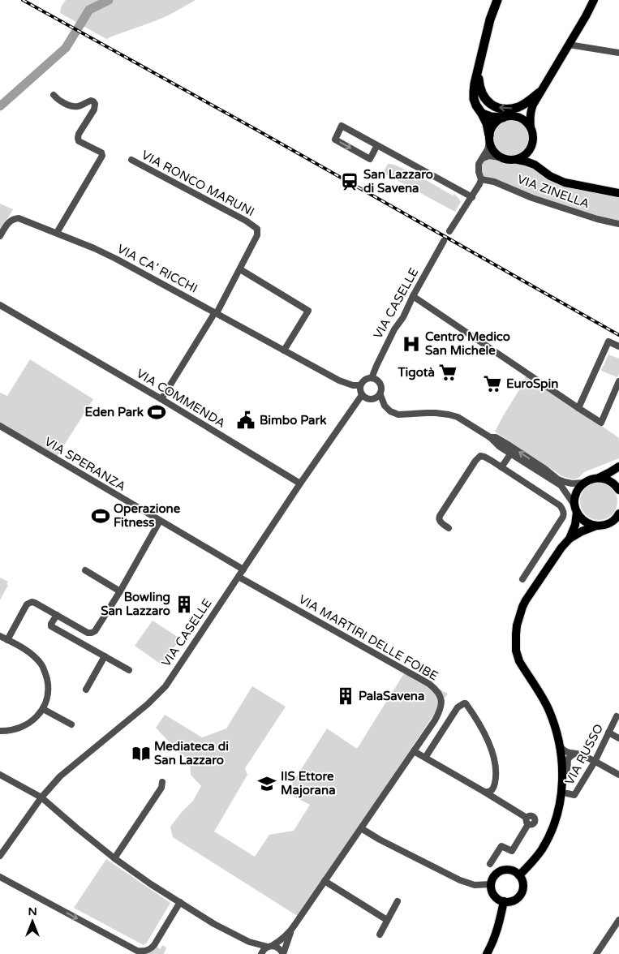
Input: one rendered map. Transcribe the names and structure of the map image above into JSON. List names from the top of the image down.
{
  "streets": {
    "street": [
      "VIA RONCO MARUNI",
      "VIA ZINELLA",
      "VIA CA' RICCHI",
      "VIA CASELLE",
      "VIA COMMENDA",
      "VIA SPERANZA",
      "VIA MARTIRI DELLE FOIBE",
      "VIA RUSSO"
    ]
  },
  "crossings": [
    ["VIA RONCO MARUNI", "VIA CA' RICCHI"],
    ["VIA RONCO MARUNI", "VIA COMMENDA"],
    ["VIA CA' RICCHI", "VIA CASELLE"],
    ["VIA CASELLE", "VIA COMMENDA"],
    ["VIA CASELLE", "VIA SPERANZA"],
    ["VIA CASELLE", "VIA MARTIRI DELLE FOIBE"]
  ],
  "places": {
    "station": ["San Lazzaro di Savena"],
    "hospital": ["Centro Medico San Michele"],
    "supermarket": ["Tigotà", "EuroSpin"],
    "sports": ["Eden Park", "Operazione Fitness"],
    "public building": ["Bimbo Park"],
    "building": ["Bowling San Lazzaro", "PalaSavena"],
    "library": ["Mediateca di San Lazzaro"],
    "school or university": ["IIS Ettore Majorana"]
  },
  "north": "top"
}
